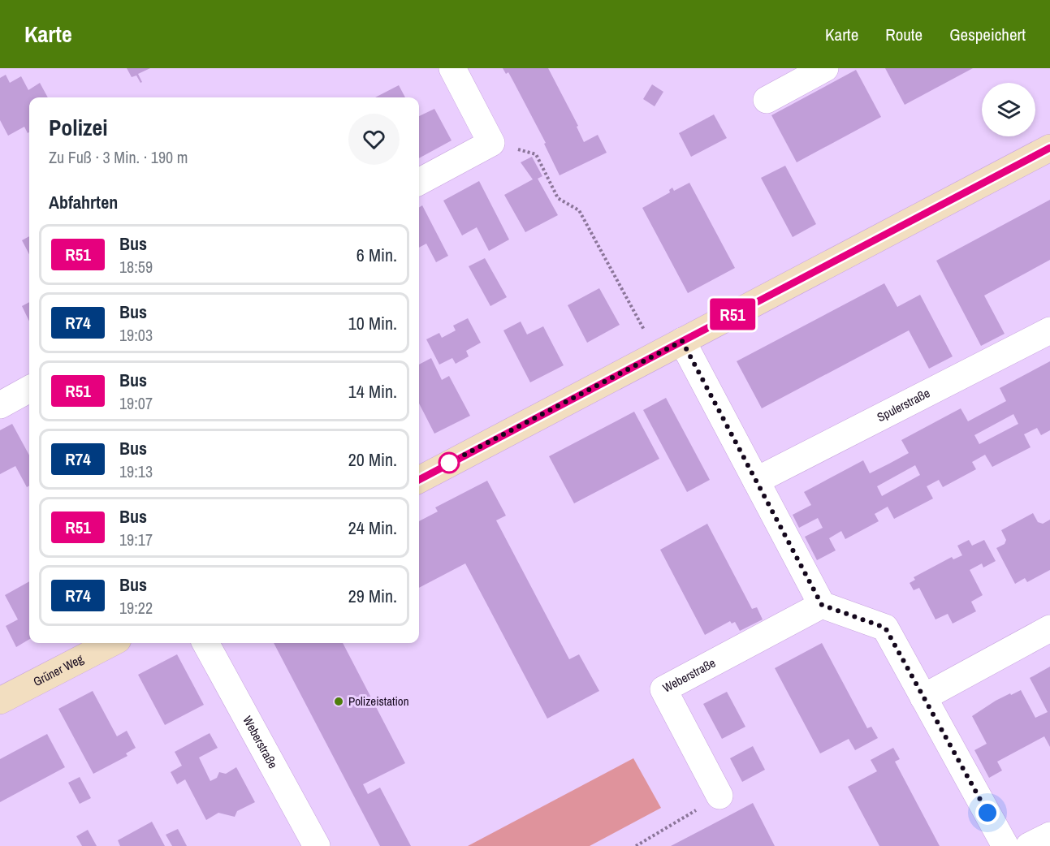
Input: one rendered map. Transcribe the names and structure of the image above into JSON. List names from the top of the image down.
{
  "streets": {
    "street": ["Spulerstraße", "Grüner Weg", "Weberstraße"]
  },
  "places": ["Polizeistation"],
  "lines": ["bus line R51"],
  "page": {
    "header": "Karte",
    "nav": ["Karte", "Route", "Gespeichert"],
    "on_map": "R51",
    "heading": [
      ["Polizei", "Zu Fuß · 3 Min. · 190 m"],
      "Abfahrten"
    ],
    "list": [
      {
        "mark": "R51",
        "name": "Bus",
        "note": "18:59",
        "value": "6 Min."
      },
      {
        "mark": "R74",
        "name": "Bus",
        "note": "19:03",
        "value": "10 Min."
      },
      {
        "mark": "R51",
        "name": "Bus",
        "note": "19:07",
        "value": "14 Min."
      },
      {
        "mark": "R74",
        "name": "Bus",
        "note": "19:13",
        "value": "20 Min."
      },
      {
        "mark": "R51",
        "name": "Bus",
        "note": "19:17",
        "value": "24 Min."
      },
      {
        "mark": "R74",
        "name": "Bus",
        "note": "19:22",
        "value": "29 Min."
      }
    ]
  }
}
